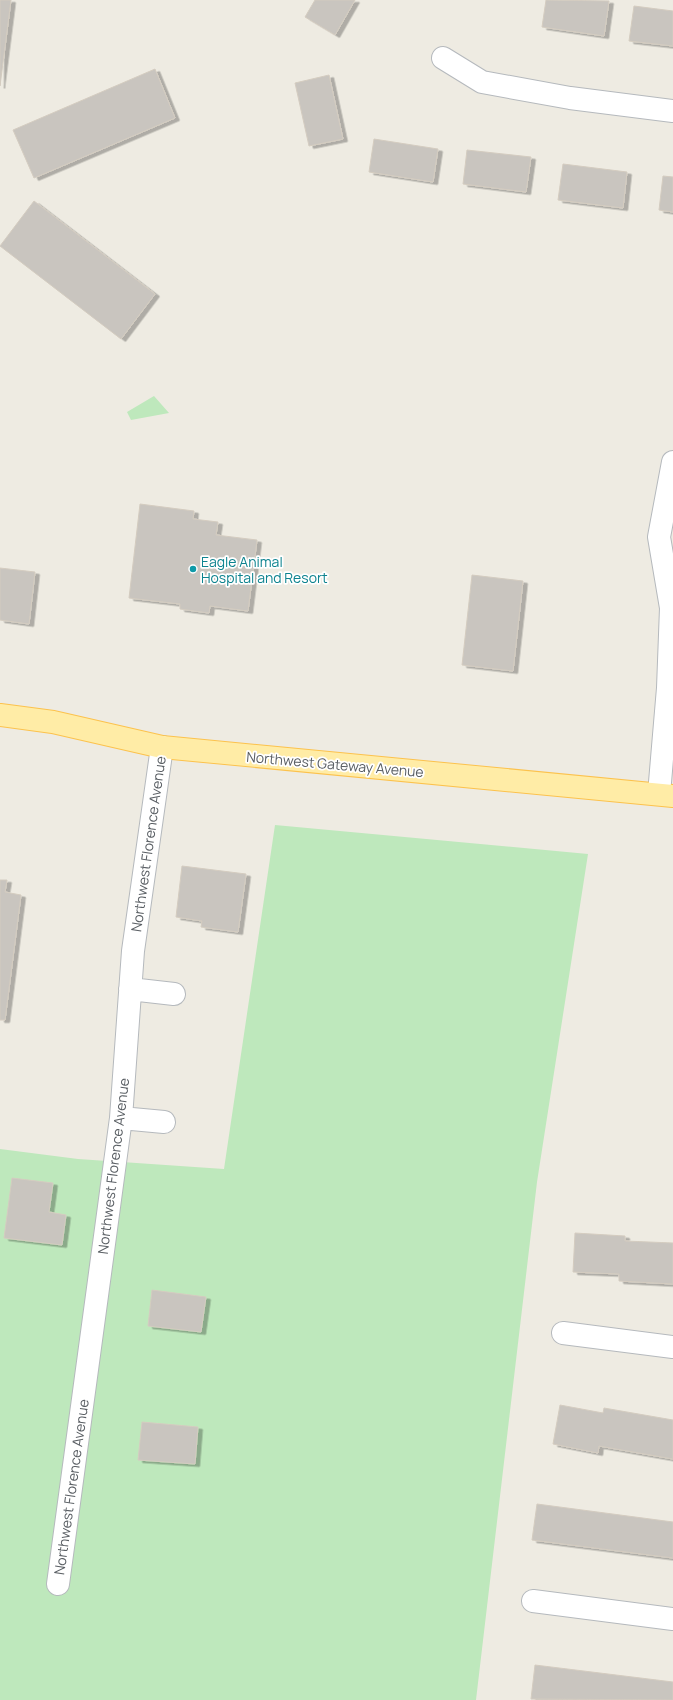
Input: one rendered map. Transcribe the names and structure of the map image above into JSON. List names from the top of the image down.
{
  "streets": {
    "main road": ["Northwest Gateway Avenue"],
    "street": ["Northwest Florence Avenue"]
  },
  "crossings": [
    ["Northwest Gateway Avenue", "Northwest Florence Avenue"]
  ],
  "places": ["Eagle Animal Hospital and Resort"]
}
